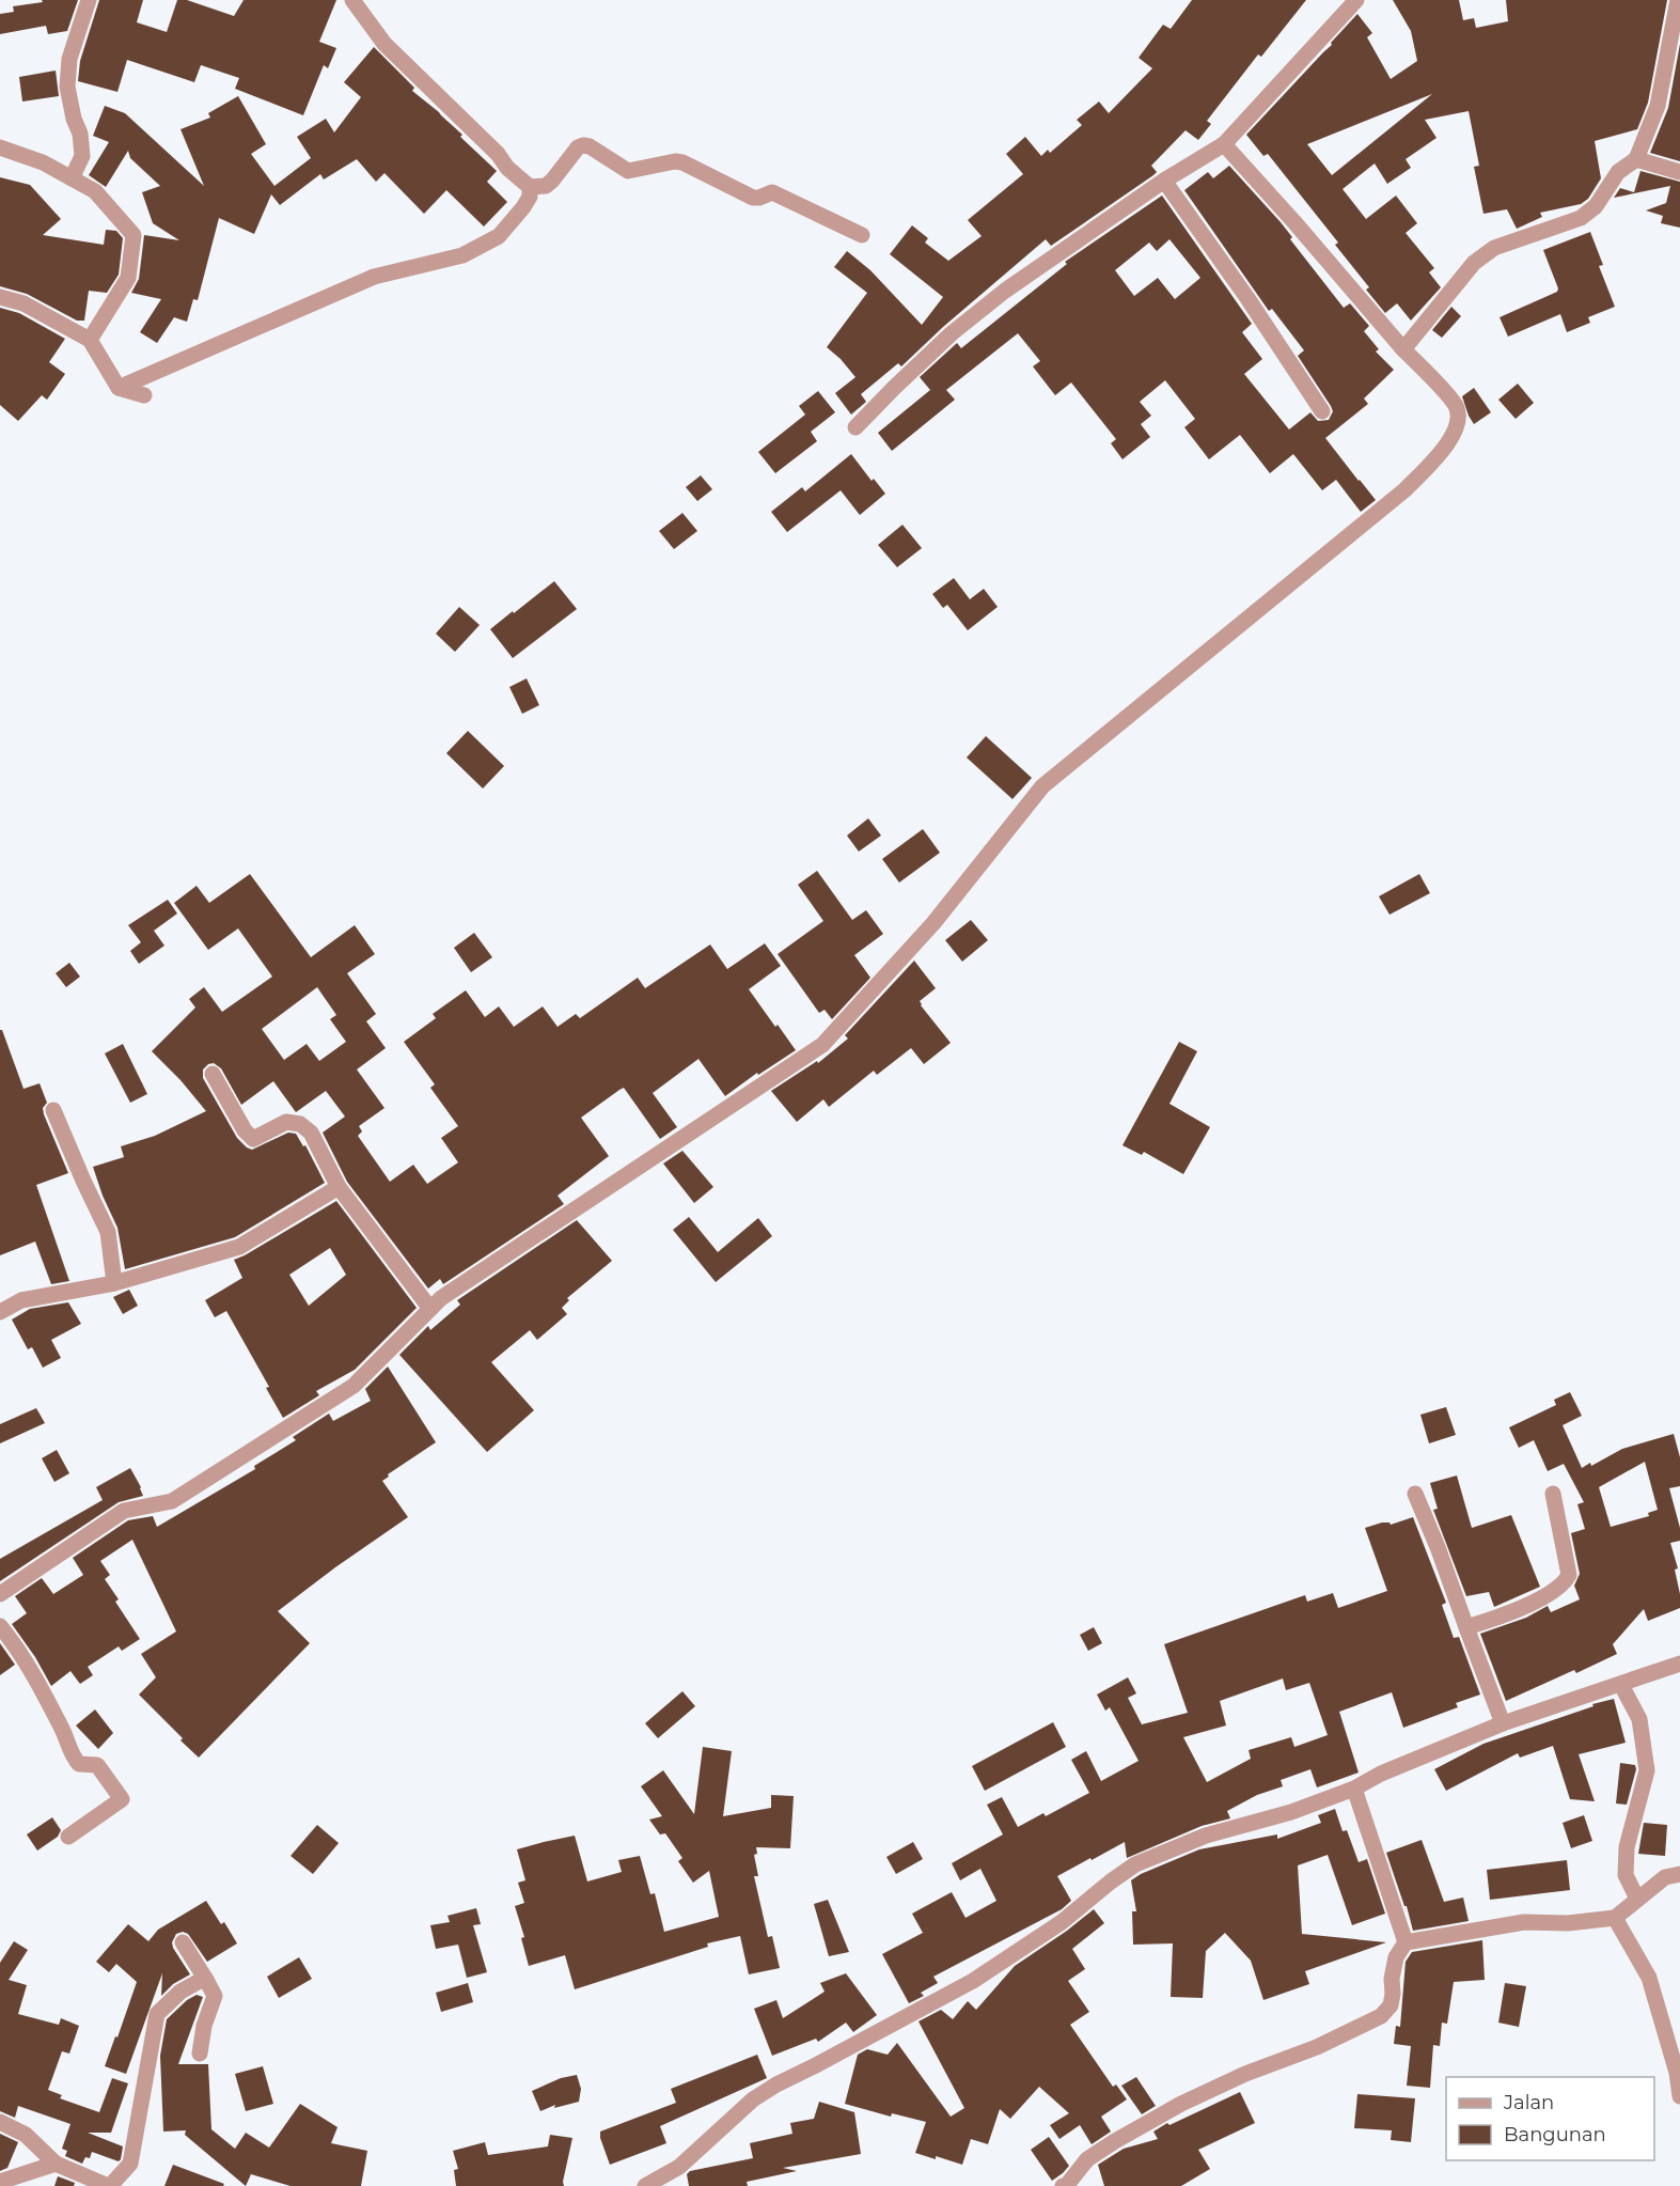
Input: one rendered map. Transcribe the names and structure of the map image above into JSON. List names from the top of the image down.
{
  "legend": ["Jalan", "Bangunan"]
}
